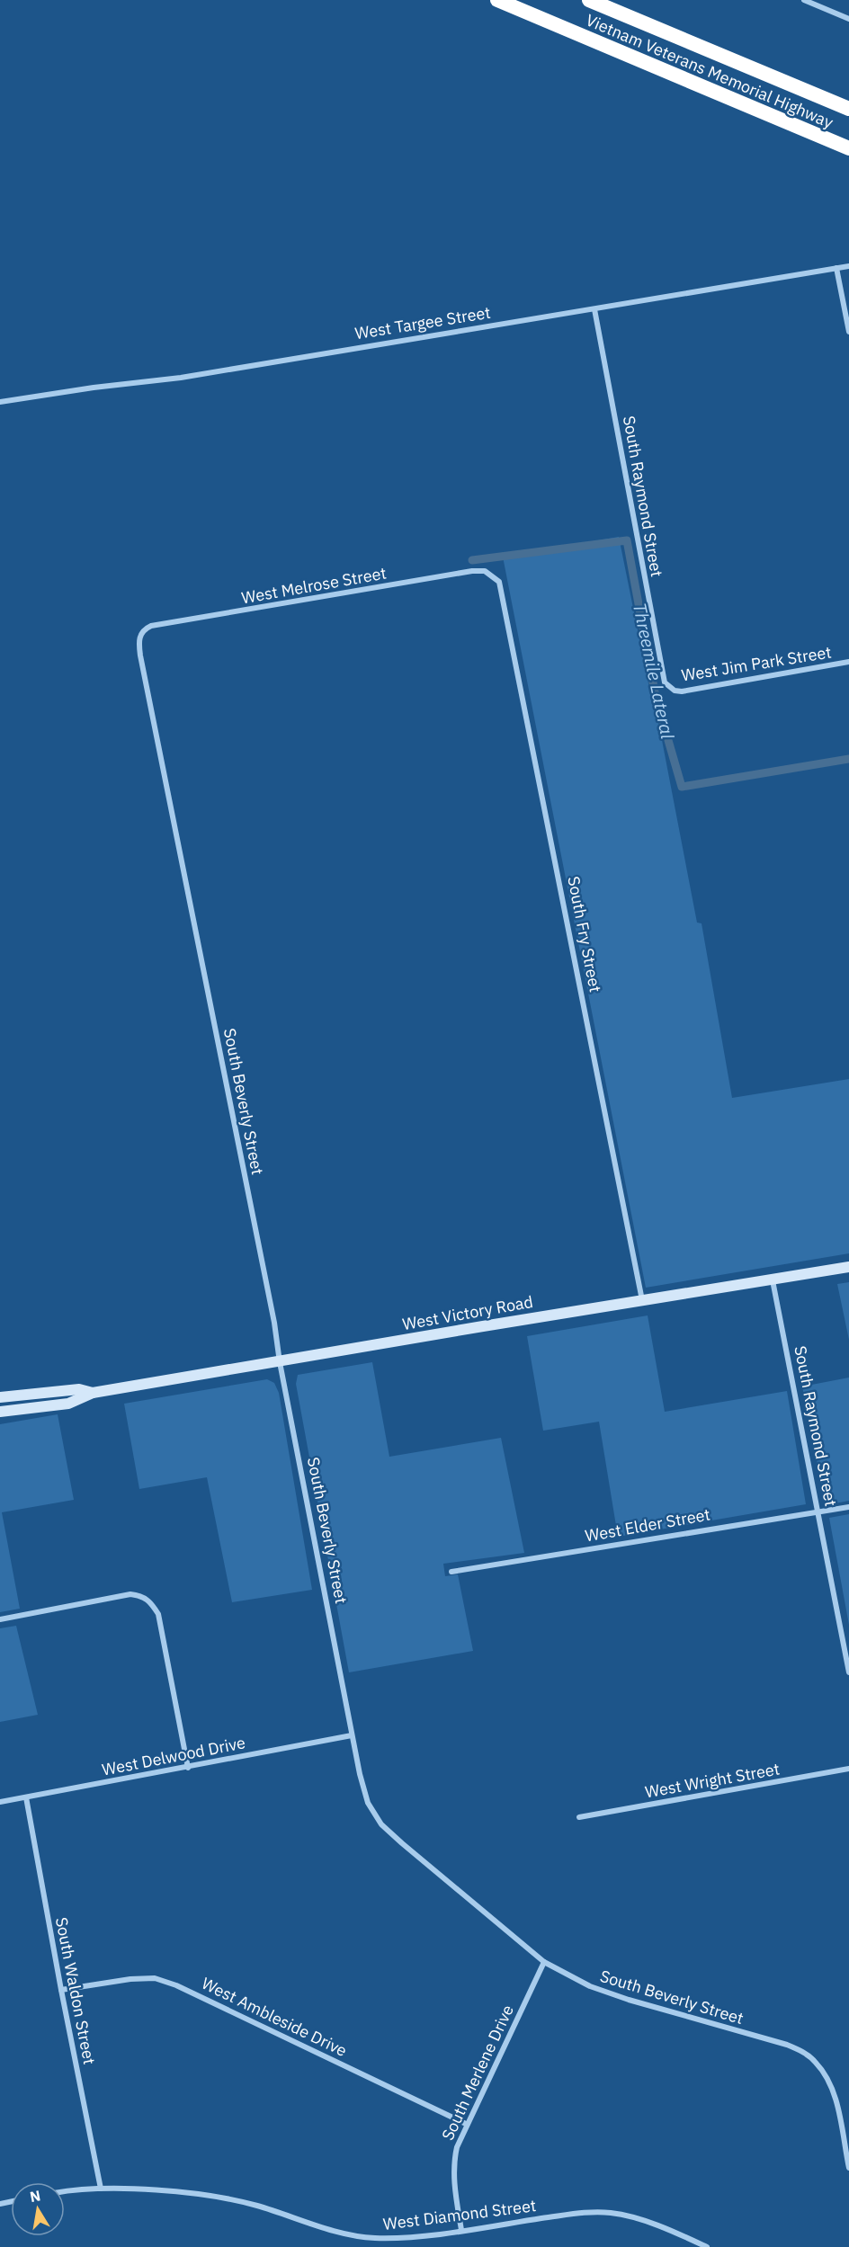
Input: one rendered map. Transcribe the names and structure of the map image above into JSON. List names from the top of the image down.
{
  "streets": {
    "highway": ["Vietnam Veterans Memorial Highway"],
    "main road": ["West Victory Road"],
    "street": [
      "West Targee Street",
      "South Raymond Street",
      "West Melrose Street",
      "West Jim Park Street",
      "South Fry Street",
      "South Beverly Street",
      "West Elder Street",
      "West Delwood Drive",
      "West Wright Street",
      "South Waldon Street",
      "West Ambleside Drive",
      "South Merlene Drive",
      "West Diamond Street"
    ]
  },
  "crossings": [
    ["West Targee Street", "South Raymond Street"],
    ["South Raymond Street", "West Jim Park Street"],
    ["South Raymond Street", "West Victory Road"],
    ["South Raymond Street", "West Elder Street"],
    ["West Melrose Street", "South Fry Street"],
    ["West Melrose Street", "South Beverly Street"],
    ["South Fry Street", "West Victory Road"],
    ["South Beverly Street", "West Victory Road"],
    ["South Beverly Street", "West Delwood Drive"],
    ["South Beverly Street", "South Merlene Drive"],
    ["West Delwood Drive", "South Waldon Street"],
    ["South Waldon Street", "West Ambleside Drive"],
    ["South Waldon Street", "West Diamond Street"],
    ["West Ambleside Drive", "South Merlene Drive"],
    ["South Merlene Drive", "West Diamond Street"]
  ],
  "water": ["Threemile Lateral"],
  "north": "top"
}
